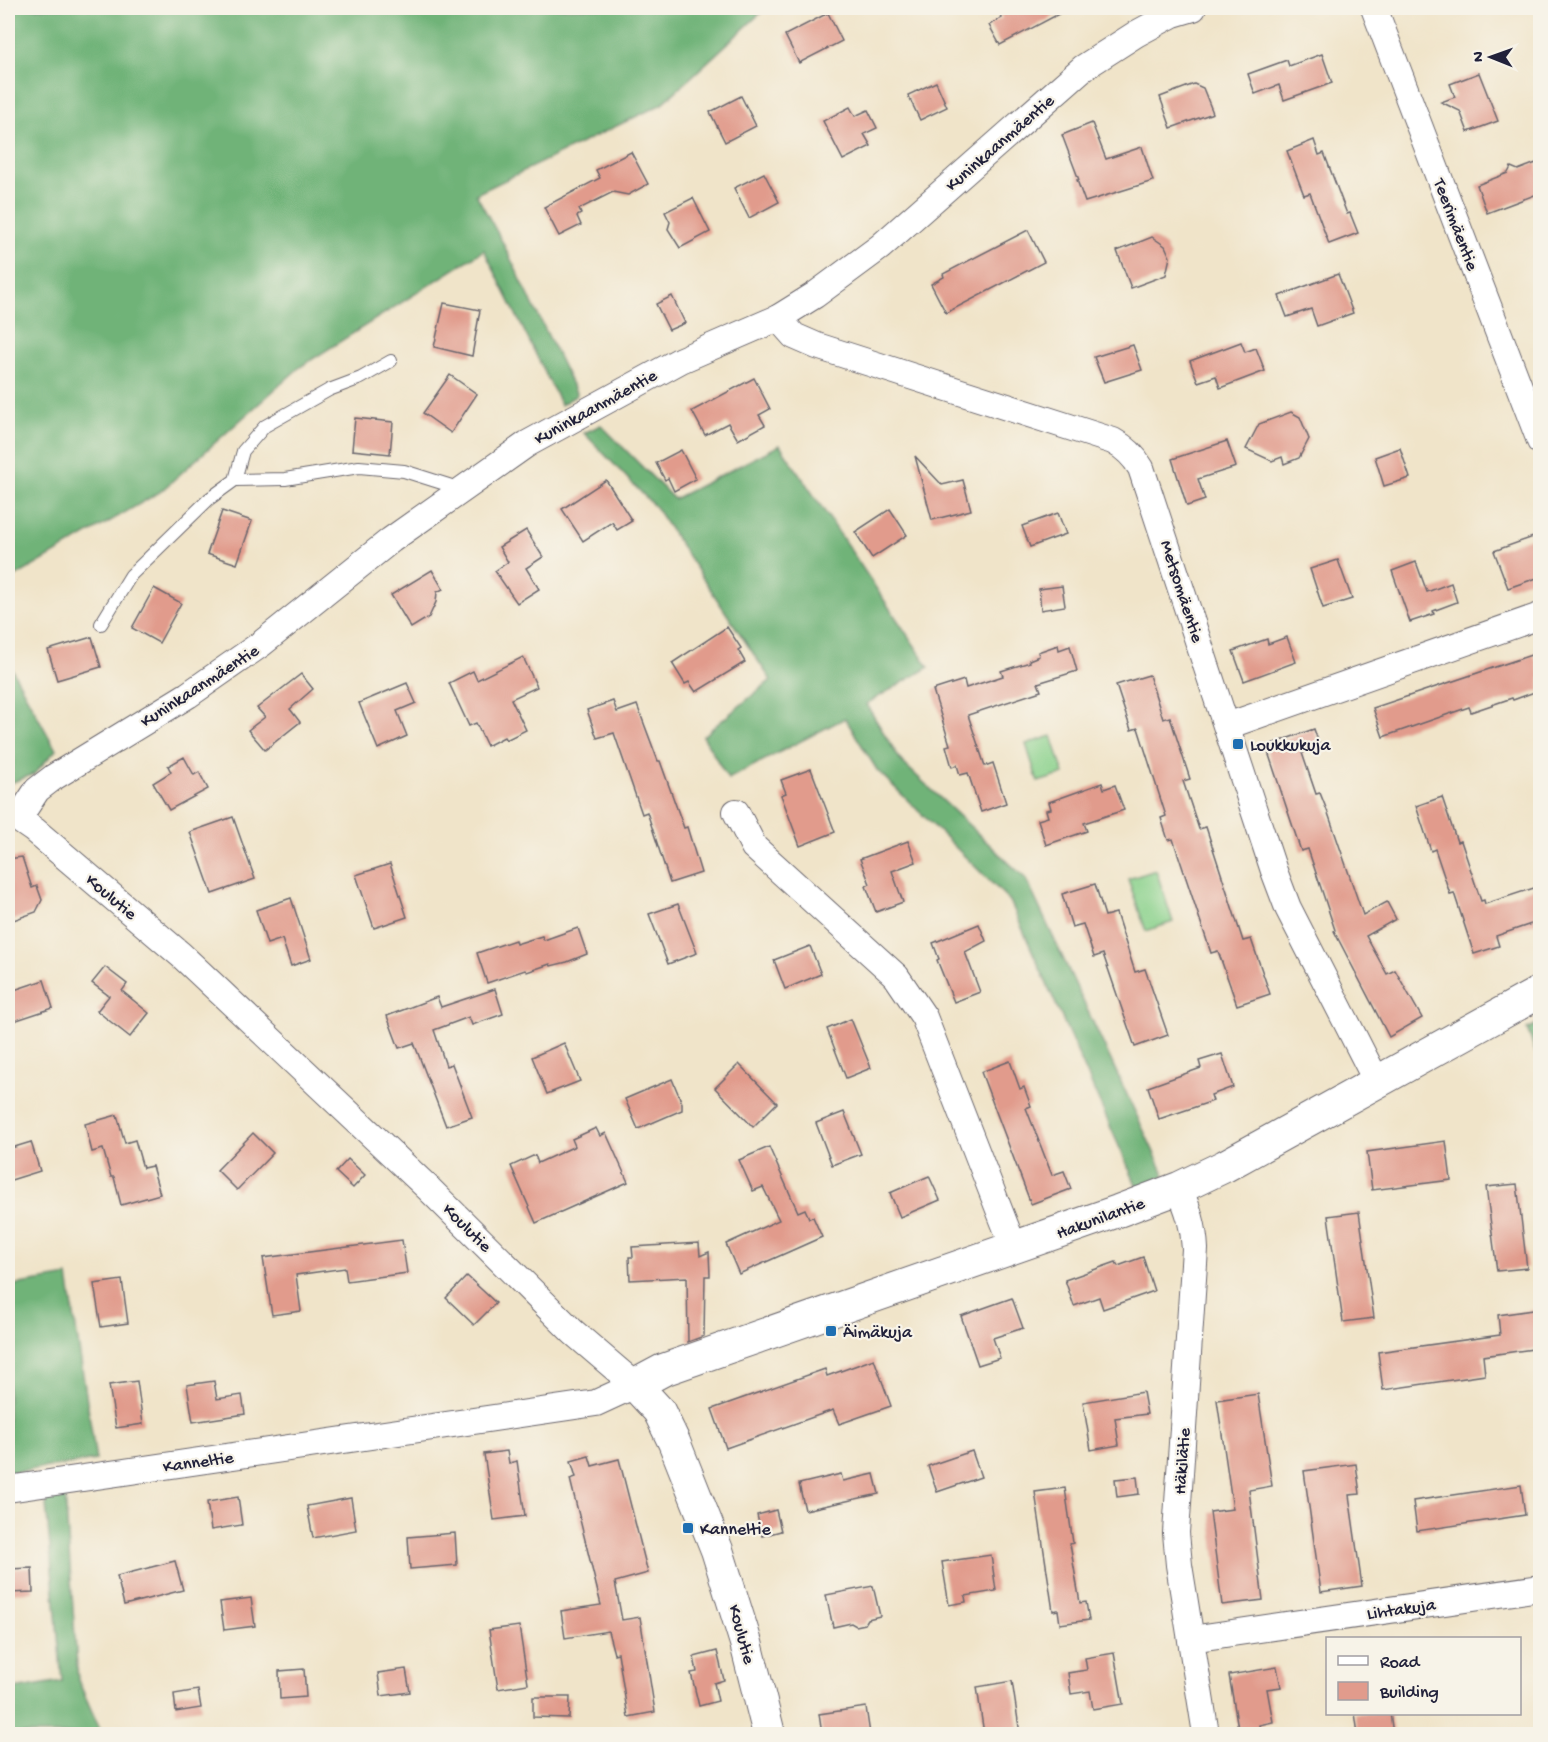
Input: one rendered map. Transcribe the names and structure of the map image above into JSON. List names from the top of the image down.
{
  "streets": {
    "street": [
      "Kuninkaanmäentie",
      "Teerimäentie",
      "Metsomäentie",
      "Koulutie",
      "Hakunilantie",
      "Kanneltie",
      "Häkilätie",
      "Lihtakuja"
    ]
  },
  "crossings": [
    ["Kuninkaanmäentie", "Metsomäentie"],
    ["Kuninkaanmäentie", "Koulutie"],
    ["Metsomäentie", "Hakunilantie"],
    ["Koulutie", "Hakunilantie"],
    ["Koulutie", "Kanneltie"],
    ["Hakunilantie", "Kanneltie"],
    ["Hakunilantie", "Häkilätie"],
    ["Häkilätie", "Lihtakuja"]
  ],
  "places": {
    "transit": ["Loukkukuja", "Äimäkuja", "Kanneltie"]
  },
  "legend": ["Road", "Building"],
  "north": "left"
}
